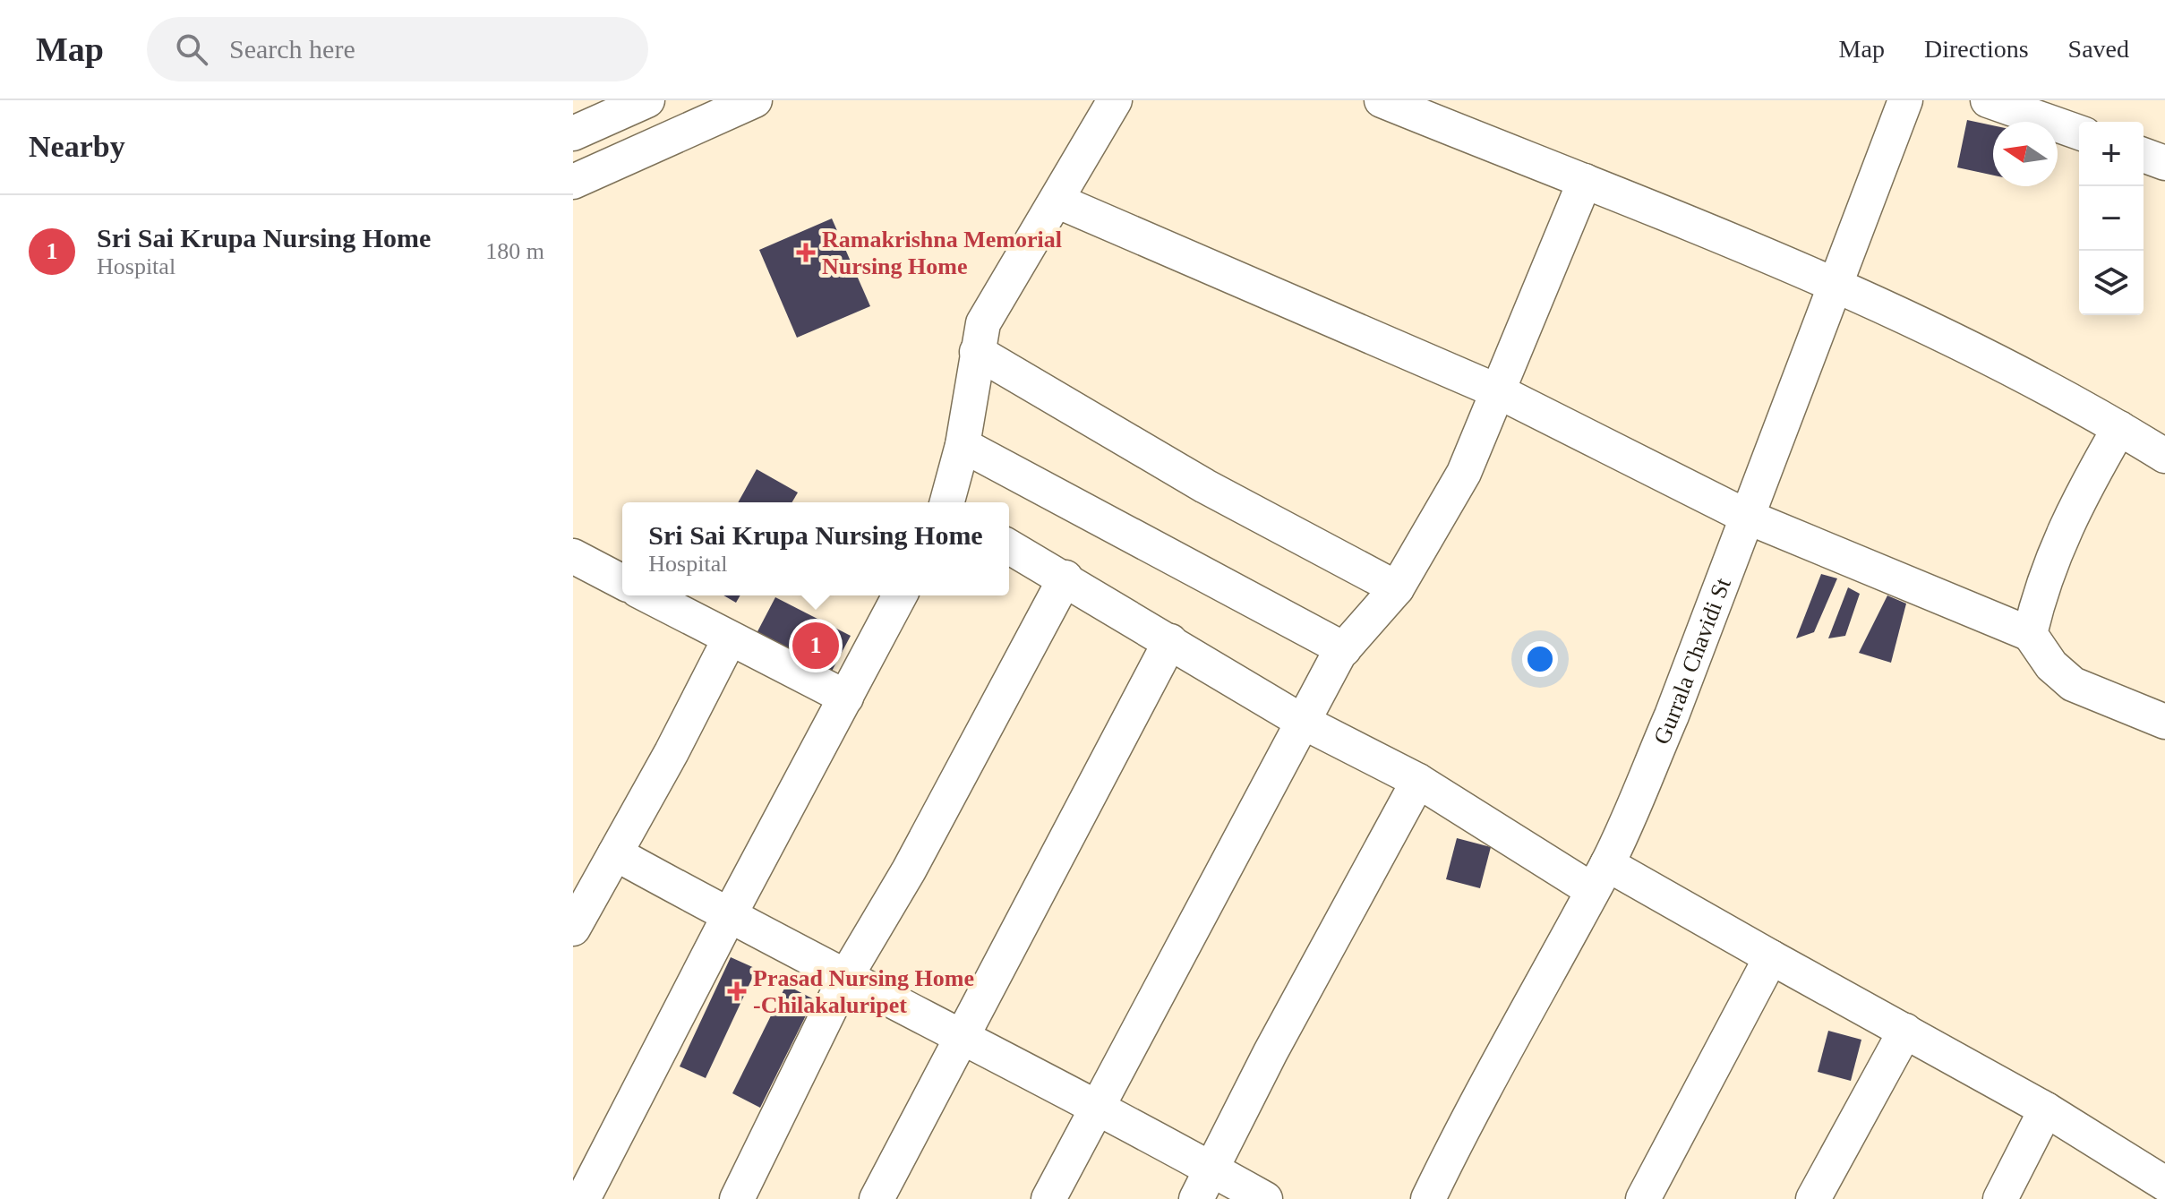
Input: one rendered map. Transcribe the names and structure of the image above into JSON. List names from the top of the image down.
{
  "streets": {
    "street": ["Gurrala Chavidi St"]
  },
  "places": {
    "health": ["Ramakrishna Memorial Nursing Home", "Prasad Nursing Home -Chilakaluripet"]
  },
  "north": "left",
  "page": {
    "header": "Map",
    "search": "Search here",
    "nav": ["Map", "Directions", "Saved"],
    "heading": "Nearby",
    "map_buttons": ["+", "−"],
    "list": [
      {
        "mark": "1",
        "name": "Sri Sai Krupa Nursing Home",
        "note": "Hospital",
        "value": "180 m"
      }
    ],
    "popup": ["Sri Sai Krupa Nursing Home", "Hospital"],
    "pins": "1"
  }
}
